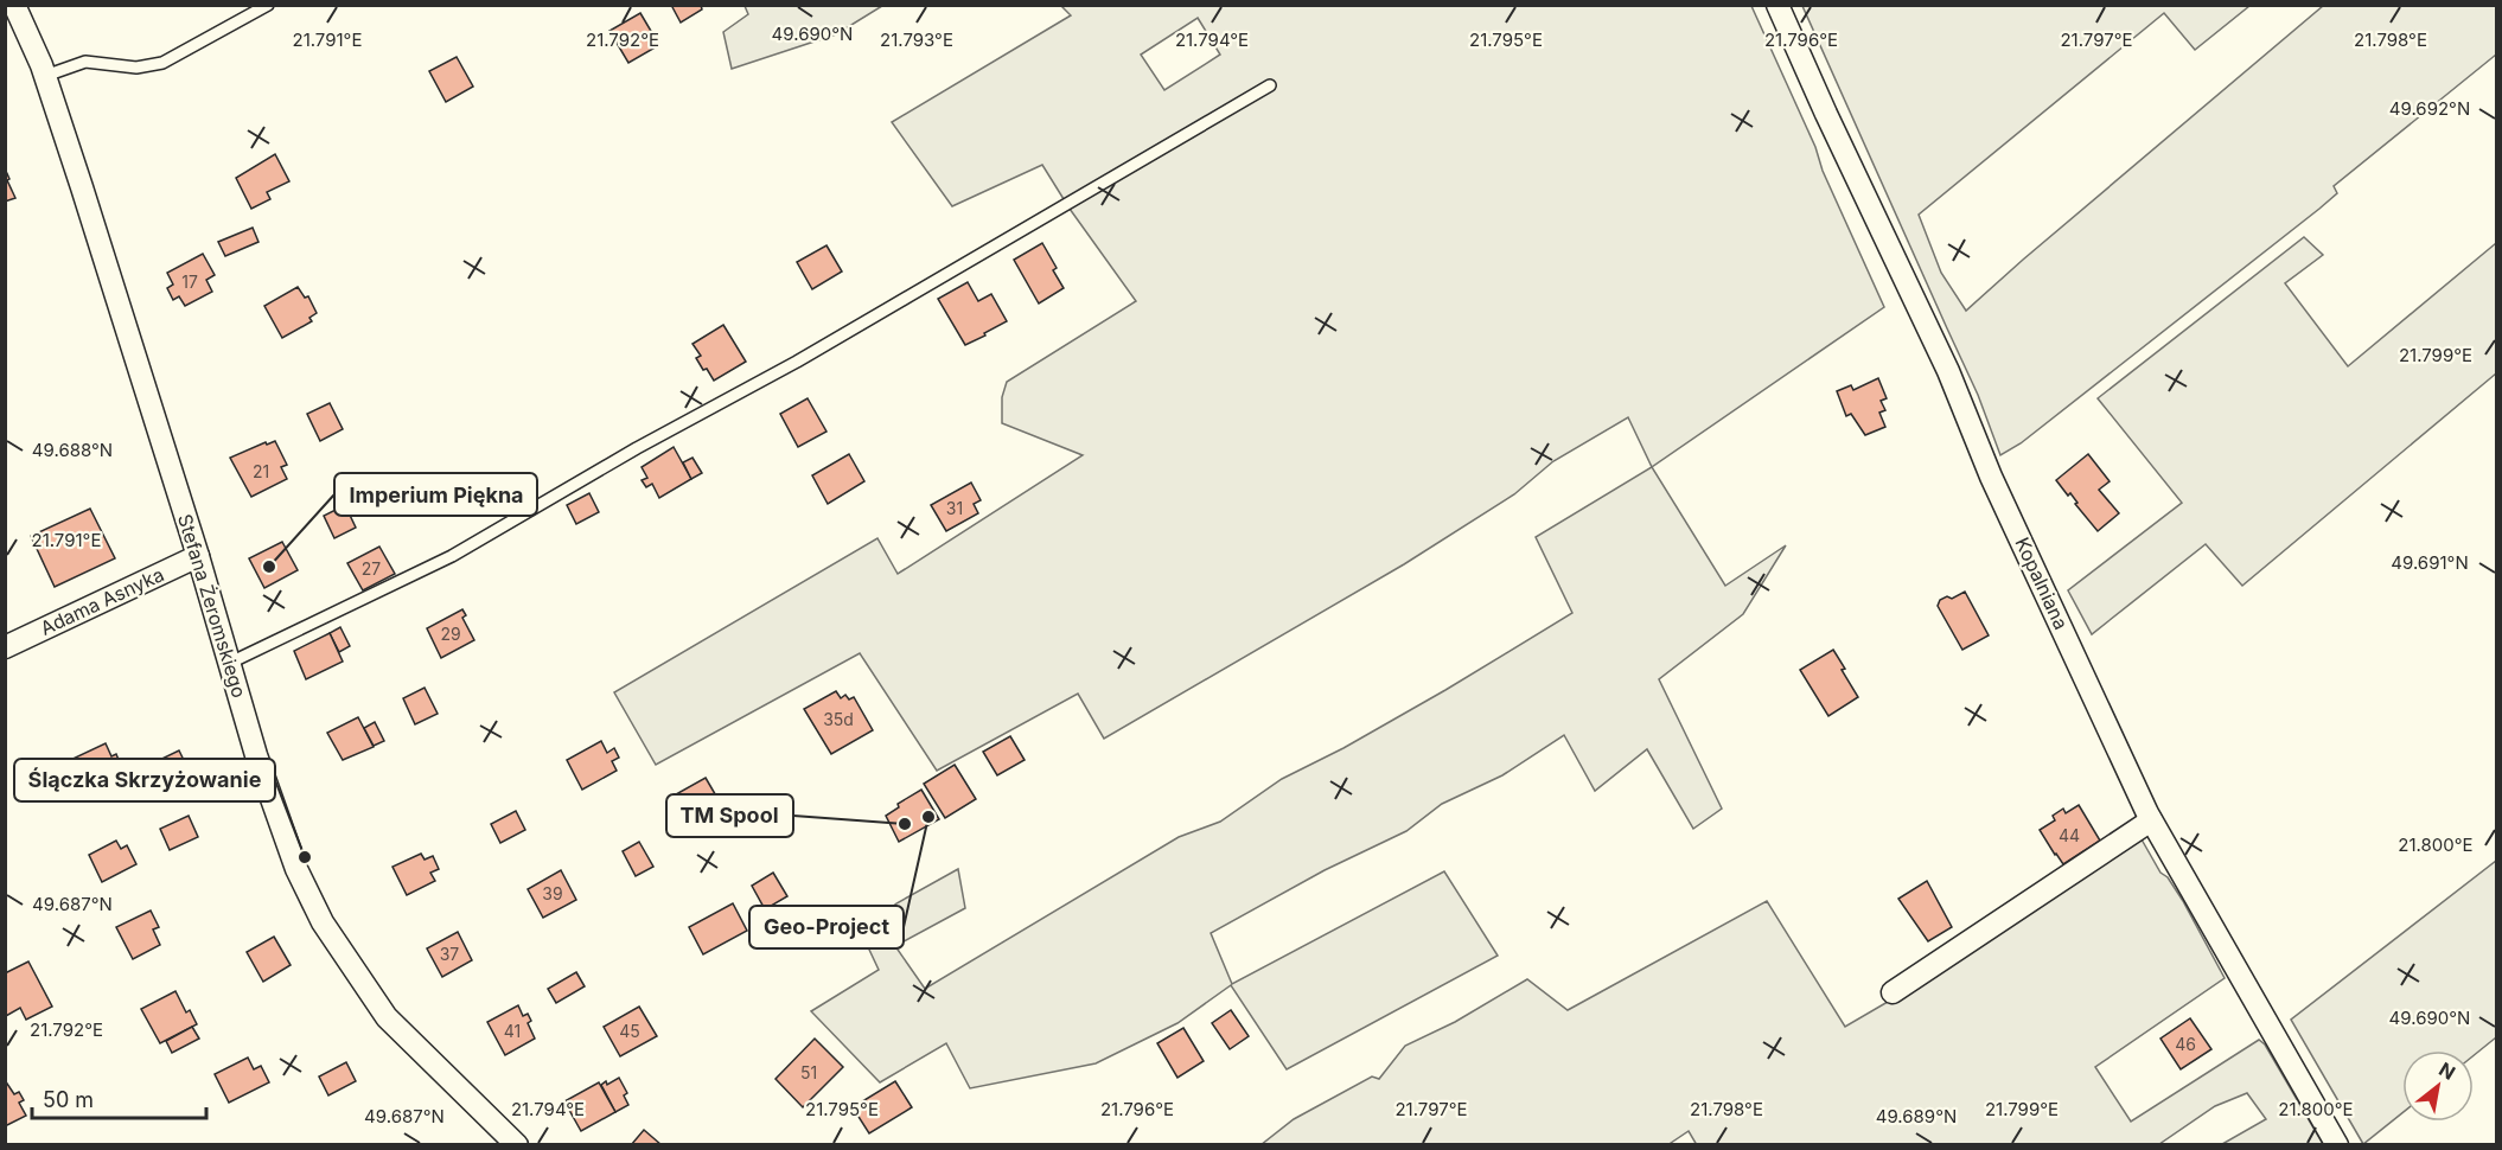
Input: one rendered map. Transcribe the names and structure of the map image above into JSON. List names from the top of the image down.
{
  "streets": {
    "street": ["Kopalniana", "Adama Asnyka", "Stefana Żeromskiego"]
  },
  "crossings": [
    ["Adama Asnyka", "Stefana Żeromskiego"]
  ],
  "places": [
    "Imperium Piękna",
    "Geo-Project",
    "TM Spool",
    "Ślączka Skrzyżowanie"
  ],
  "house_numbers": [
    "17",
    "21",
    "31",
    "27",
    "29",
    "35d",
    "44",
    "39",
    "37",
    "41",
    "45",
    "46",
    "51"
  ],
  "scale_bar": "50 m",
  "north": "top right",
  "coordinates": [
    "49.690°N",
    "21.797°E",
    "21.791°E",
    "21.792°E",
    "21.793°E",
    "21.794°E",
    "21.795°E",
    "21.796°E",
    "21.798°E",
    "49.692°N",
    "21.799°E",
    "49.688°N",
    "49.691°N",
    "21.800°E",
    "49.687°N",
    "49.689°N"
  ]
}
